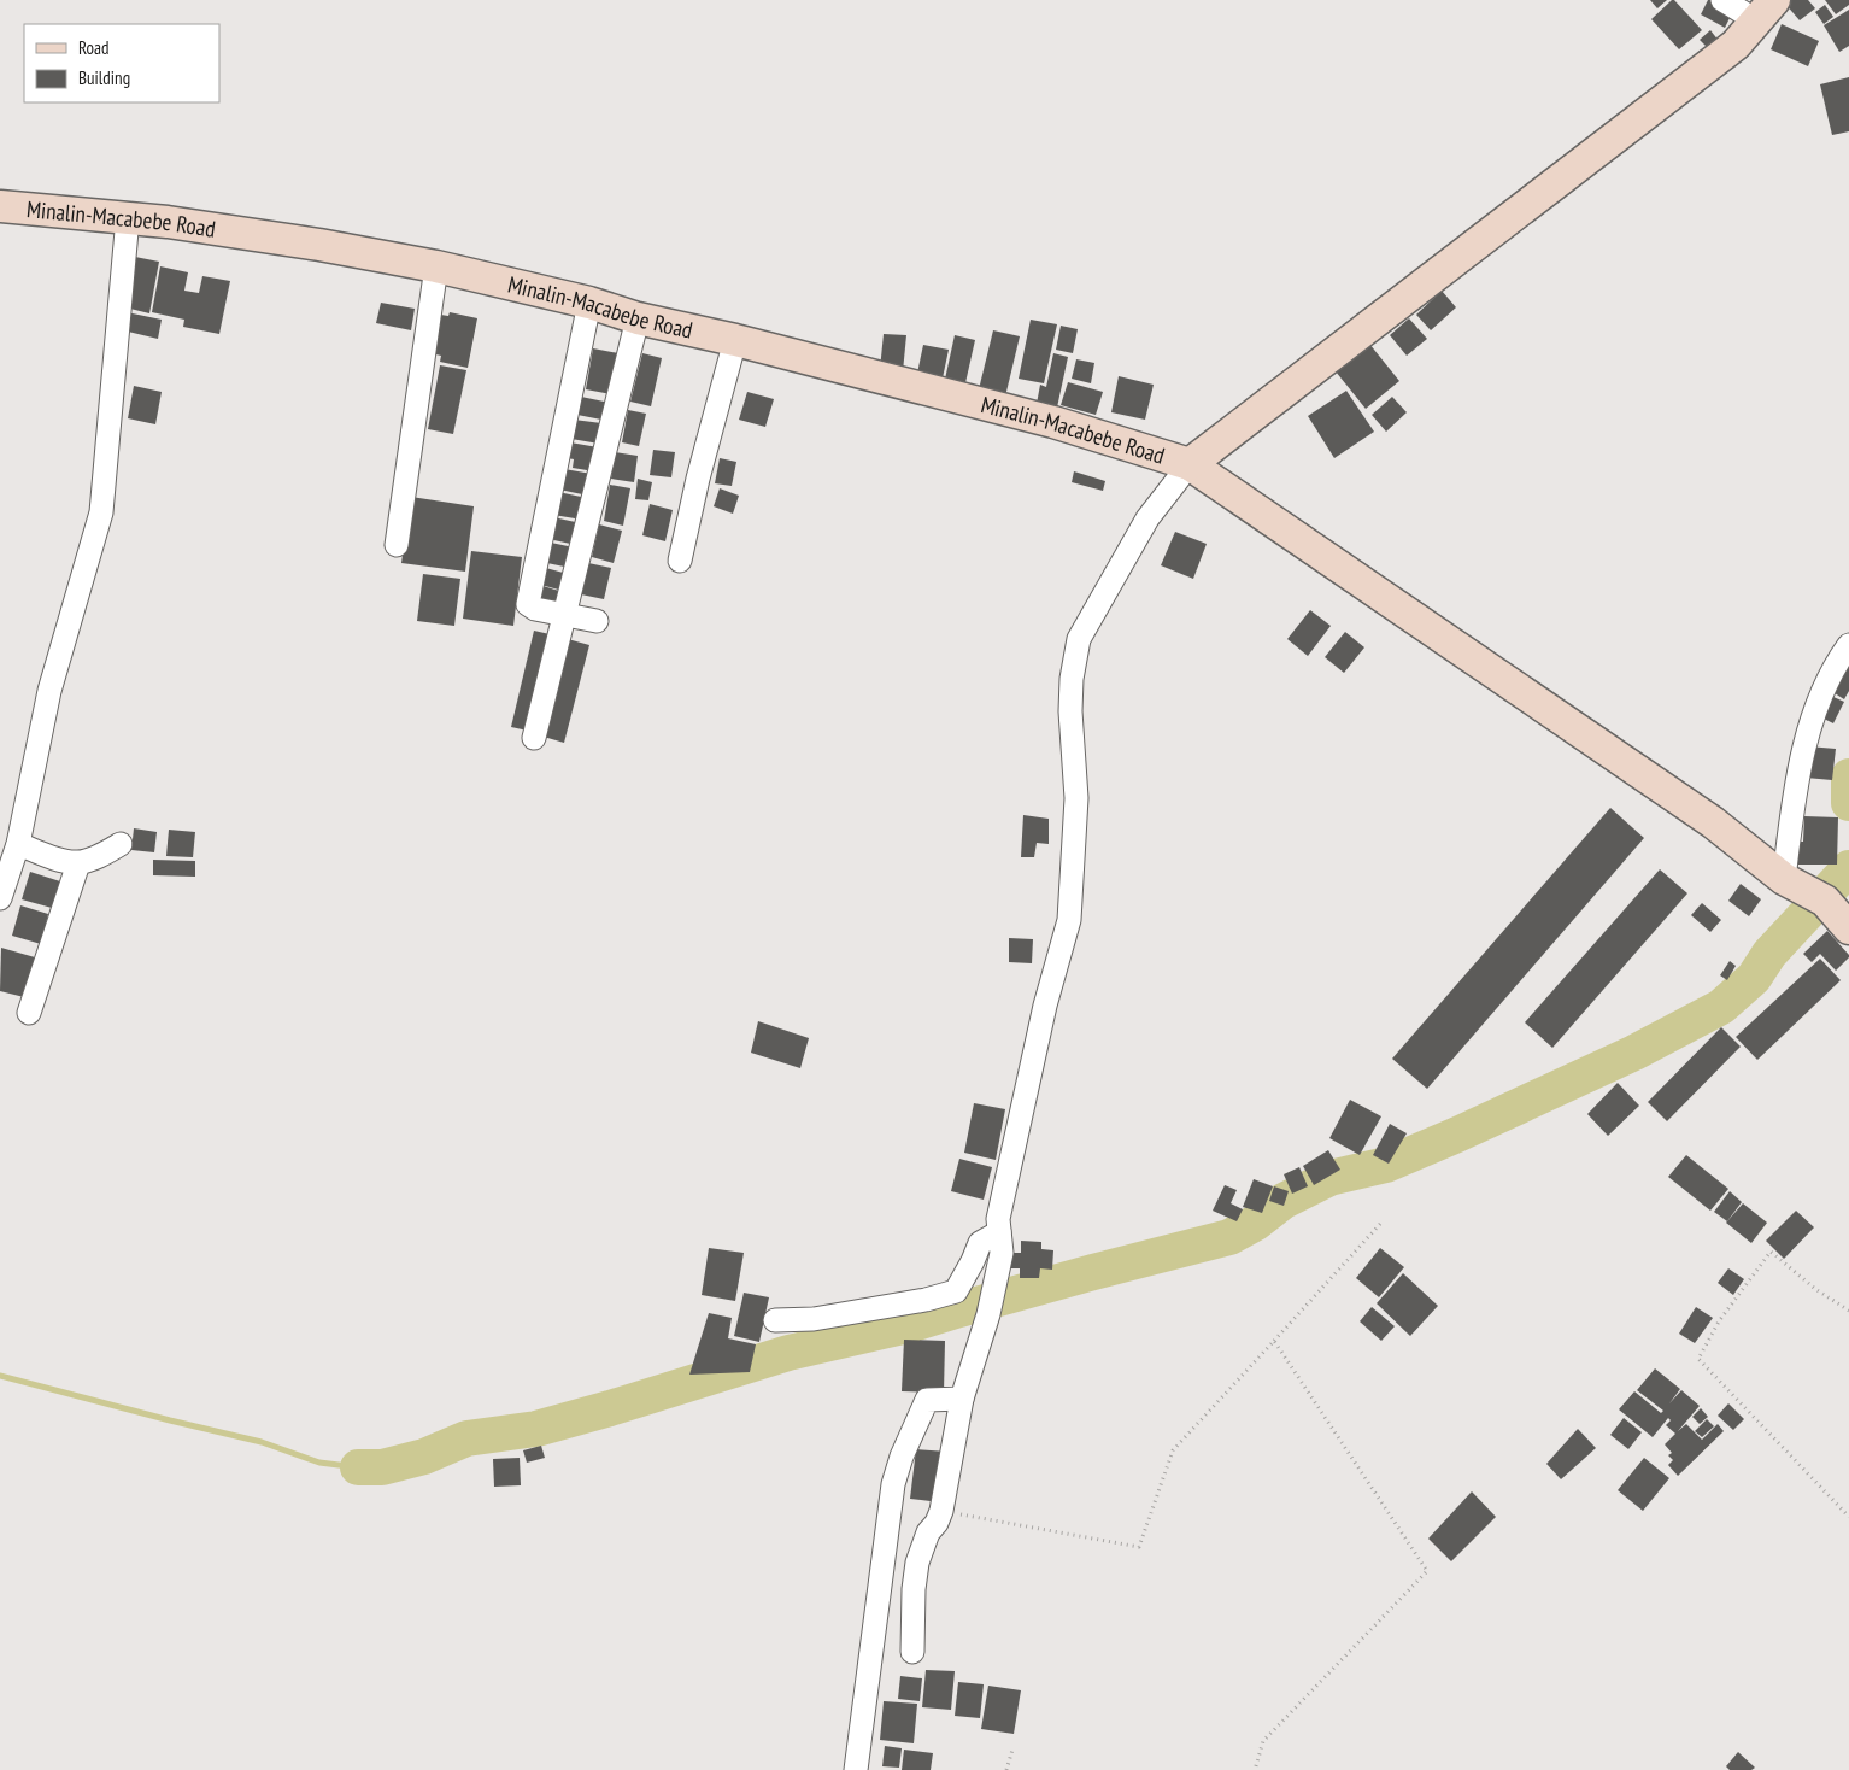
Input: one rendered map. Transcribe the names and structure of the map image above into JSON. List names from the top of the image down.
{
  "streets": {
    "main road": ["Minalin-Macabebe Road"]
  },
  "legend": ["Road", "Building"]
}
